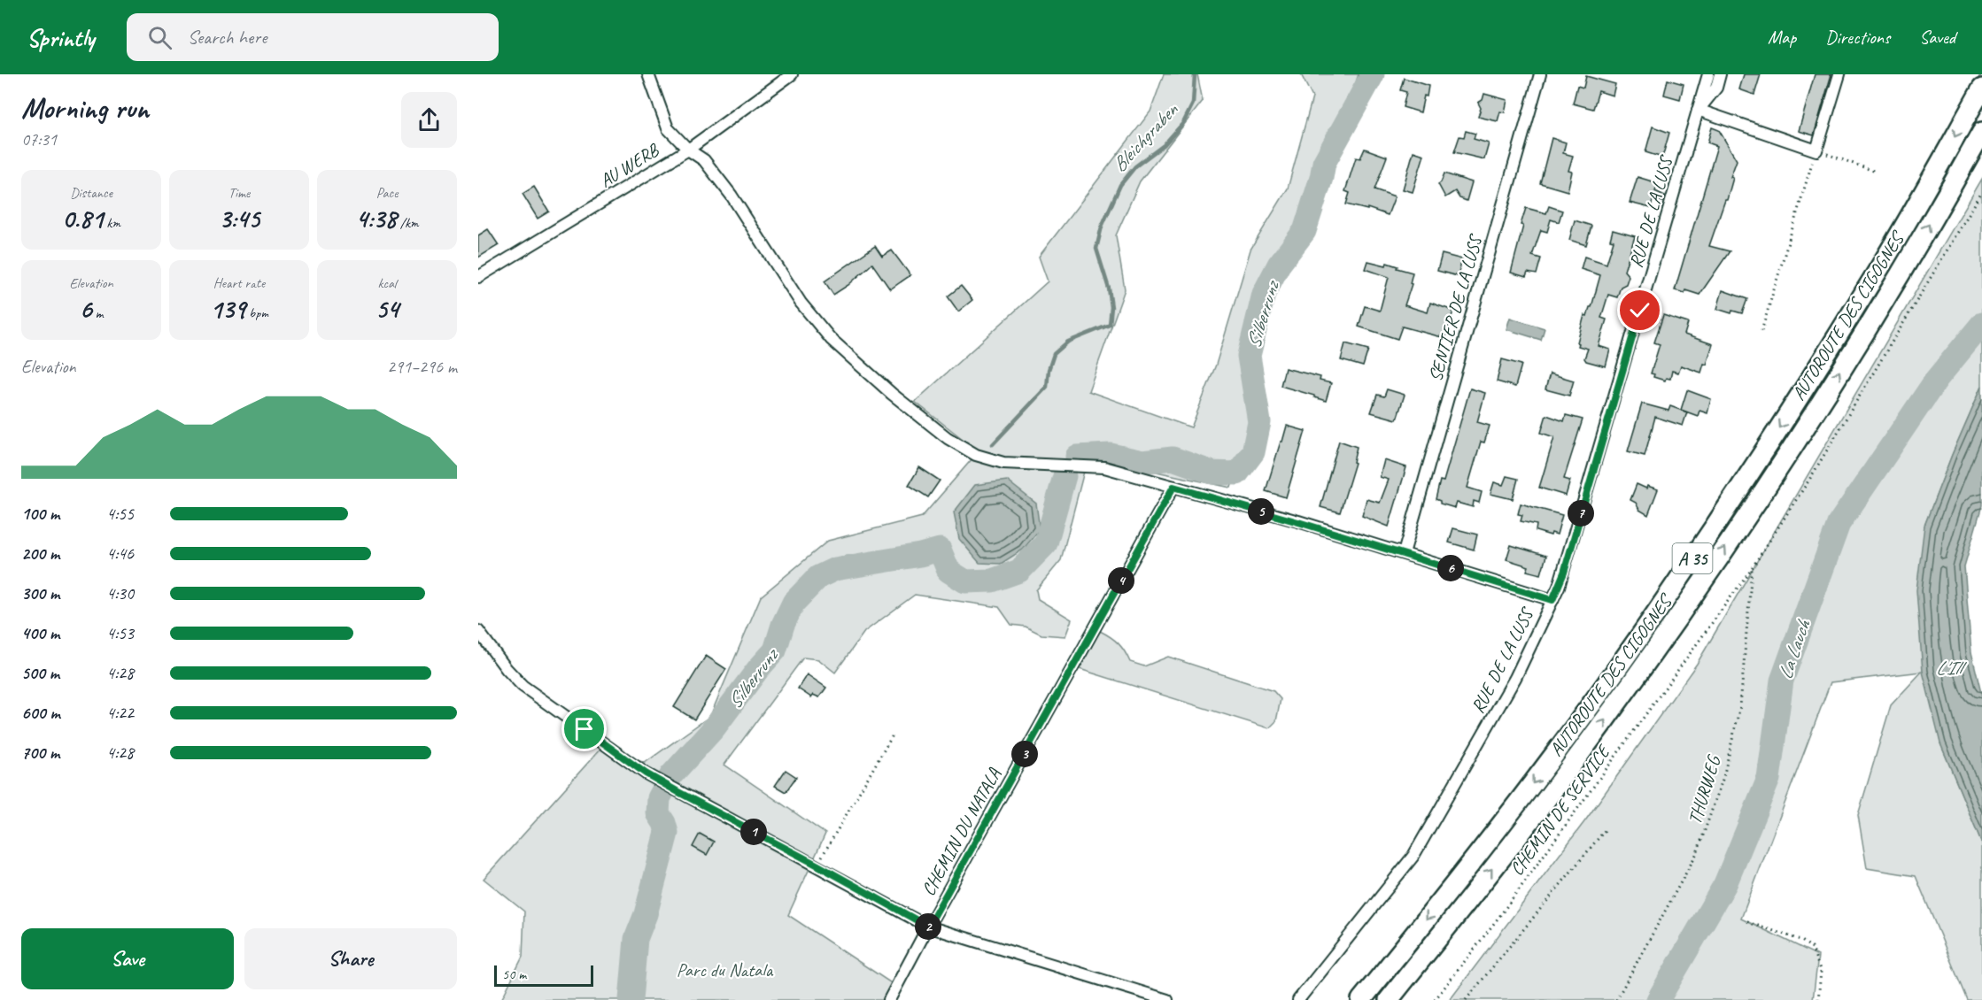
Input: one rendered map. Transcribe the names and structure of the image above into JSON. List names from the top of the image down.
{
  "streets": {
    "highway": ["AUTOROUTE DES CIGOGNES", "A 35"],
    "street": [
      "AU WERB",
      "RUE DE LA LUSS",
      "SENTIER DE LA LUSS",
      "CHEMIN DU NATALA"
    ],
    "path": ["THURWEG", "CHEMIN DE SERVICE"]
  },
  "crossings": [
    ["THURWEG", "CHEMIN DE SERVICE"]
  ],
  "water": [
    "Bleichgraben",
    "Silberrunz",
    "La Lauch",
    "L'Ill"
  ],
  "parks": ["Parc du Natala"],
  "scale_bar": "50 m",
  "page": {
    "header": "Sprintly",
    "search": "Search here",
    "nav": ["Map", "Directions", "Saved"],
    "heading": ["Morning run", "07:31"],
    "stats": [
      ["Distance", "0.81 km"],
      ["Time", "3:45"],
      ["Pace", "4:38 /km"],
      ["Elevation", "6 m"],
      ["Heart rate", "139 bpm"],
      ["kcal", "54"]
    ],
    "chart": ["Elevation", "291–296 m"],
    "list": [
      {
        "name": "100 m",
        "note": "4:55"
      },
      {
        "name": "200 m",
        "note": "4:46"
      },
      {
        "name": "300 m",
        "note": "4:30"
      },
      {
        "name": "400 m",
        "note": "4:53"
      },
      {
        "name": "500 m",
        "note": "4:28"
      },
      {
        "name": "600 m",
        "note": "4:22"
      },
      {
        "name": "700 m",
        "note": "4:28"
      }
    ],
    "pins": [
      "5",
      "7",
      "6",
      "4",
      "3",
      "1",
      "2"
    ],
    "buttons": ["Save", "Share"],
    "scale": "50 m"
  }
}
